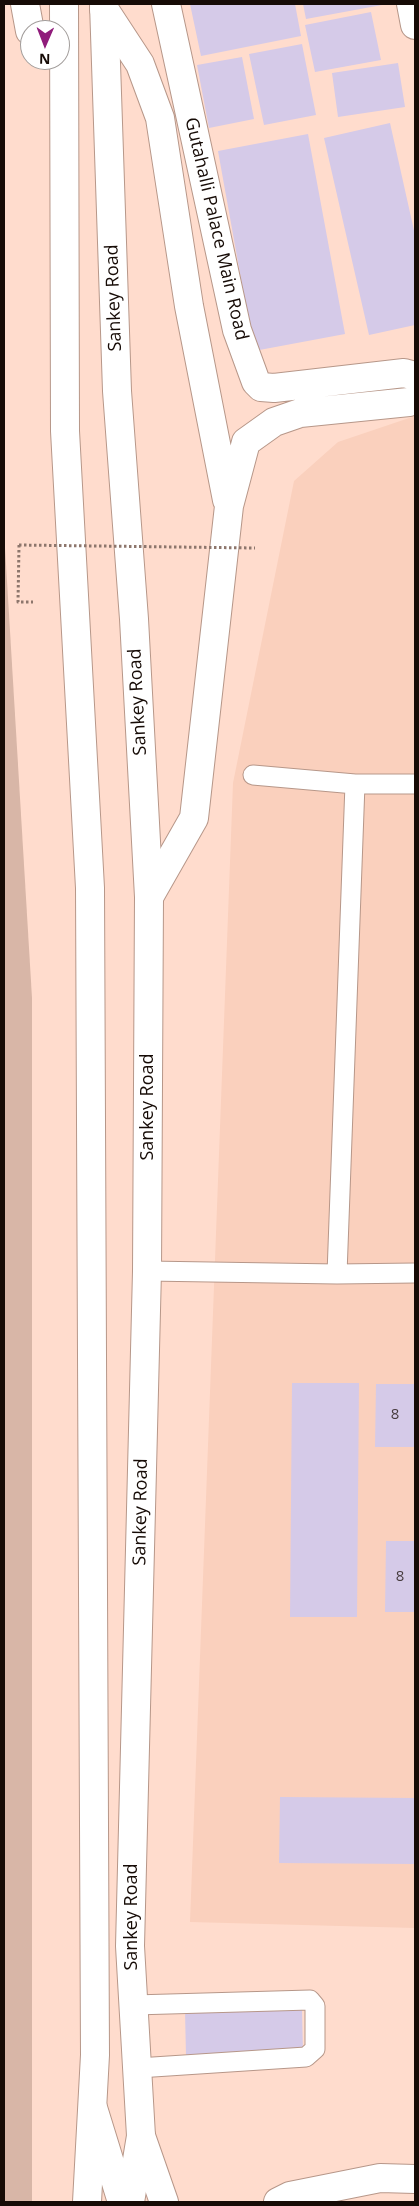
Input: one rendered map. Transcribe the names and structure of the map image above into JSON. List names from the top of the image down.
{
  "streets": {
    "main road": ["Gutahalli Palace Main Road", "Sankey Road"]
  },
  "house_numbers": ["8", "8"],
  "north": "bottom"
}
